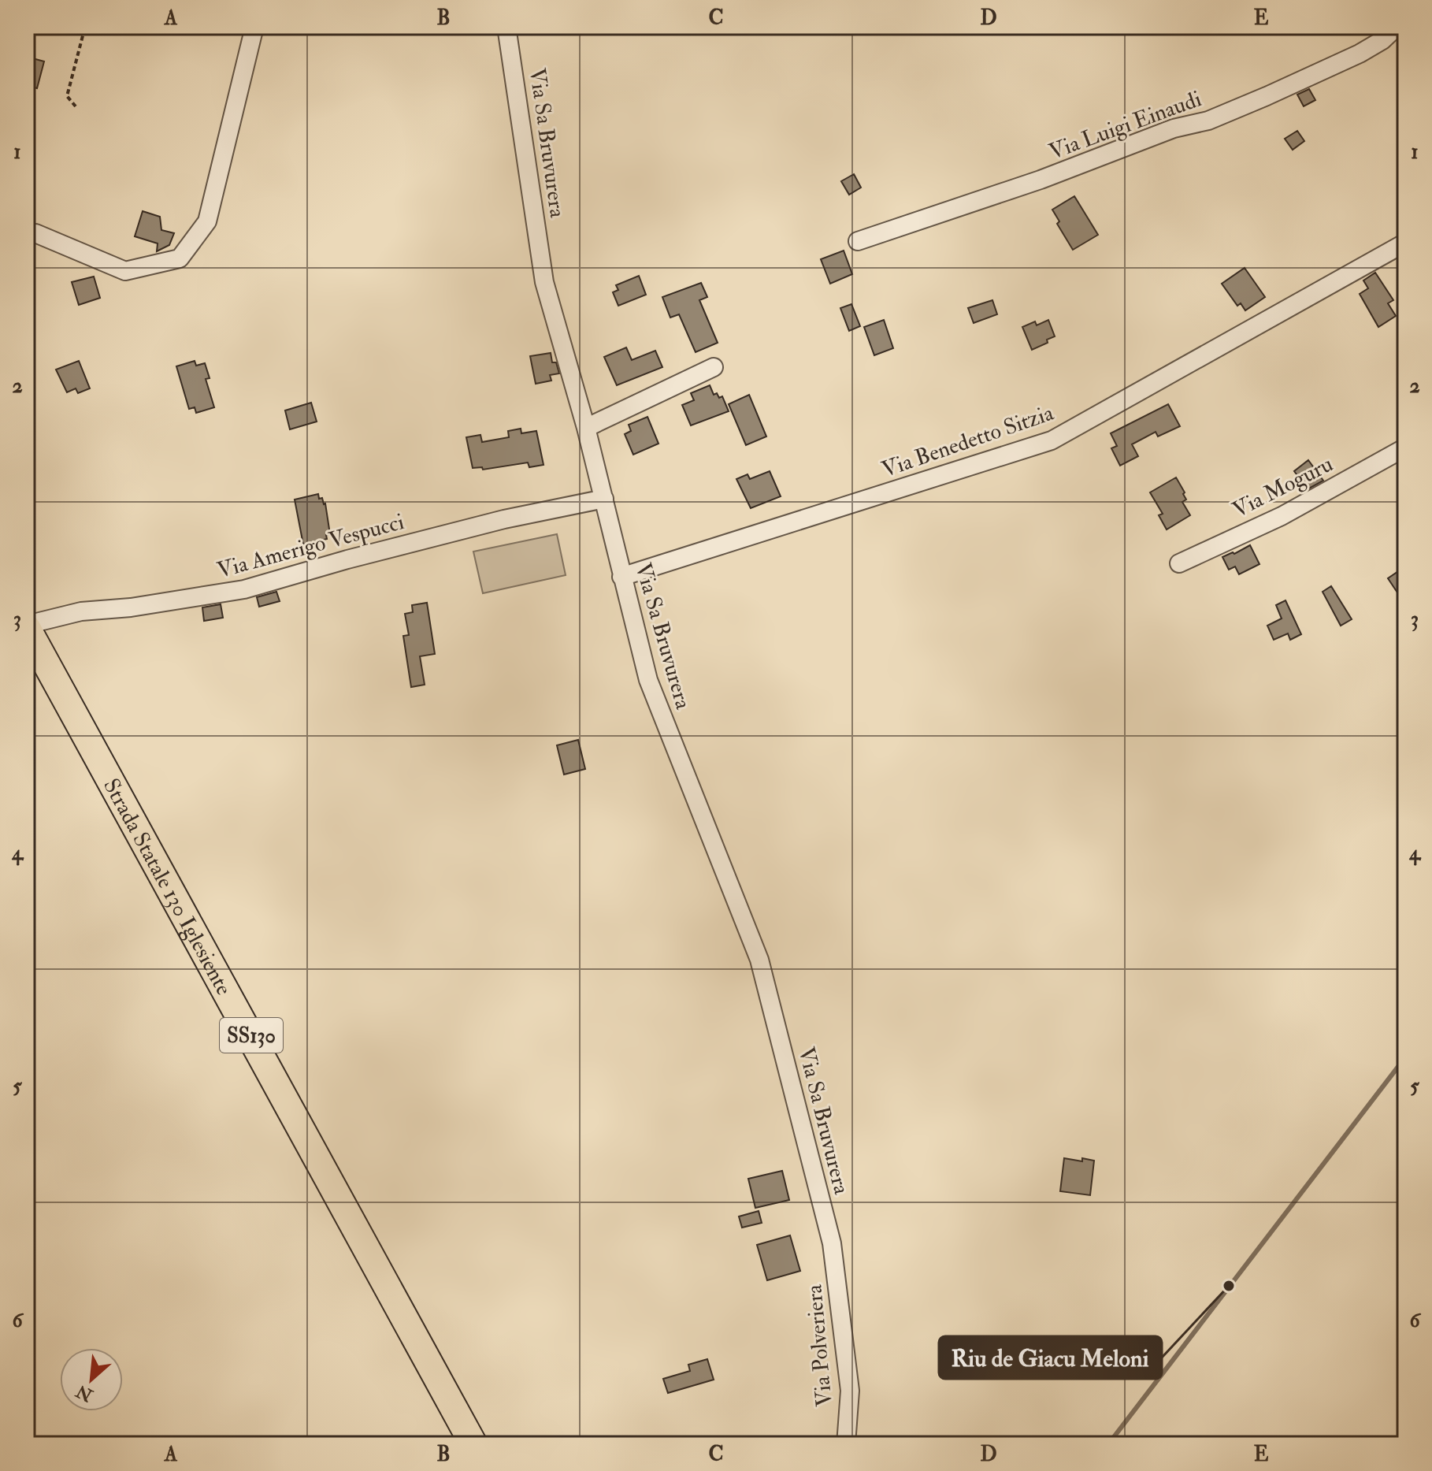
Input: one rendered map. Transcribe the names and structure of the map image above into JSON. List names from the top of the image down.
{
  "streets": {
    "main road": ["Strada Statale 130 Iglesiente", "SS130"],
    "street": [
      "Via Luigi Einaudi",
      "Via Sa Bruvurera",
      "Via Benedetto Sitzia",
      "Via Moguru",
      "Via Amerigo Vespucci",
      "Via Polveriera"
    ]
  },
  "crossings": [
    ["Via Sa Bruvurera", "Via Benedetto Sitzia"],
    ["Via Sa Bruvurera", "Via Amerigo Vespucci"],
    ["Via Sa Bruvurera", "Via Polveriera"],
    ["Via Amerigo Vespucci", "Strada Statale 130 Iglesiente"]
  ],
  "places": ["Riu de Giacu Meloni"],
  "north": "bottom left",
  "grid": {
    "columns": [
      "A",
      "B",
      "C",
      "D",
      "E"
    ],
    "rows": [
      "1",
      "2",
      "3",
      "4",
      "5",
      "6"
    ]
  }
}
